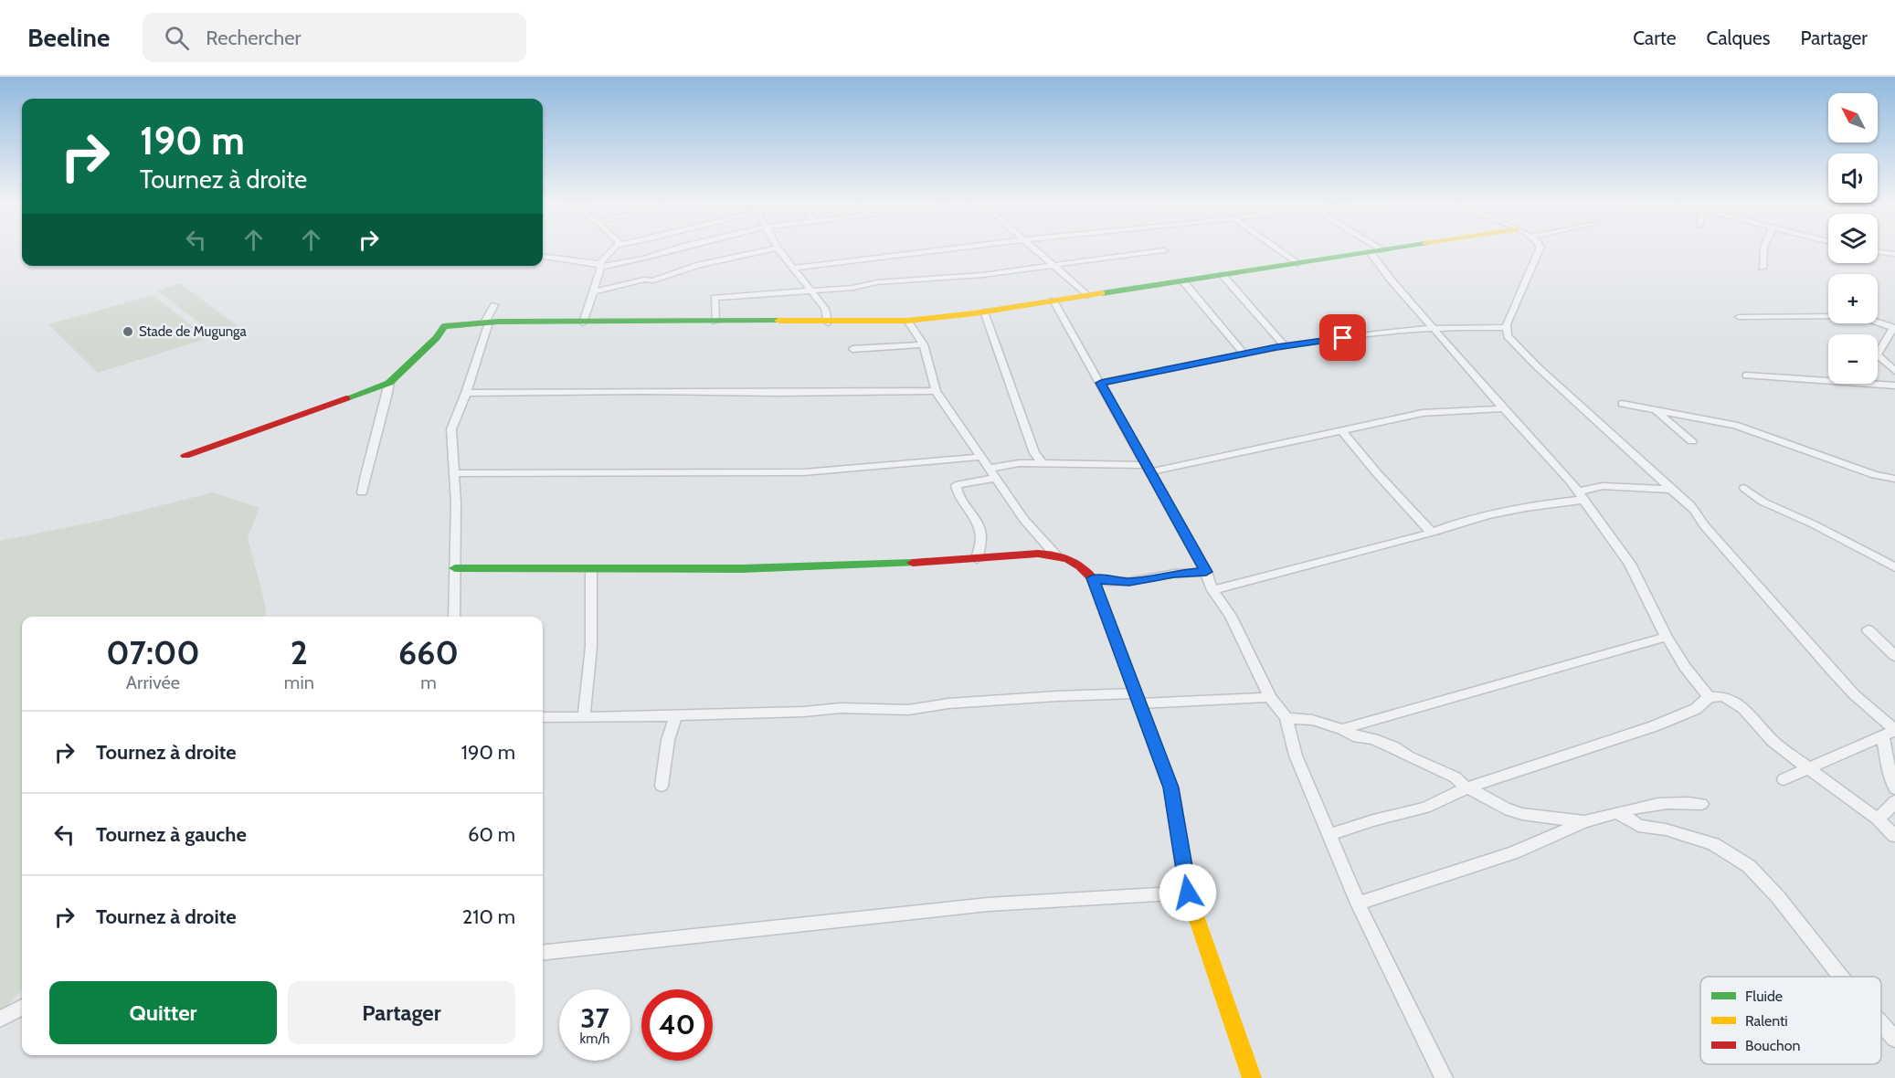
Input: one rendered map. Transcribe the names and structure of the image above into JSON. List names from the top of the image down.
{
  "places": ["Stade de Mugunga"],
  "legend": ["Fluide", "Ralenti", "Bouchon"],
  "north": "top left",
  "page": {
    "header": "Beeline",
    "search": "Rechercher",
    "nav": ["Carte", "Calques", "Partager"],
    "map_buttons": ["+", "−"],
    "turn": ["190 m", "Tournez à droite"],
    "eta": [
      "07:00",
      "Arrivée",
      "2",
      "min",
      "660",
      "m"
    ],
    "list": [
      {
        "name": "Tournez à droite",
        "value": "190 m"
      },
      {
        "name": "Tournez à gauche",
        "value": "60 m"
      },
      {
        "name": "Tournez à droite",
        "value": "210 m"
      }
    ],
    "buttons": ["Quitter", "Partager"],
    "speed": "37 km/h",
    "limit": "40"
  }
}
